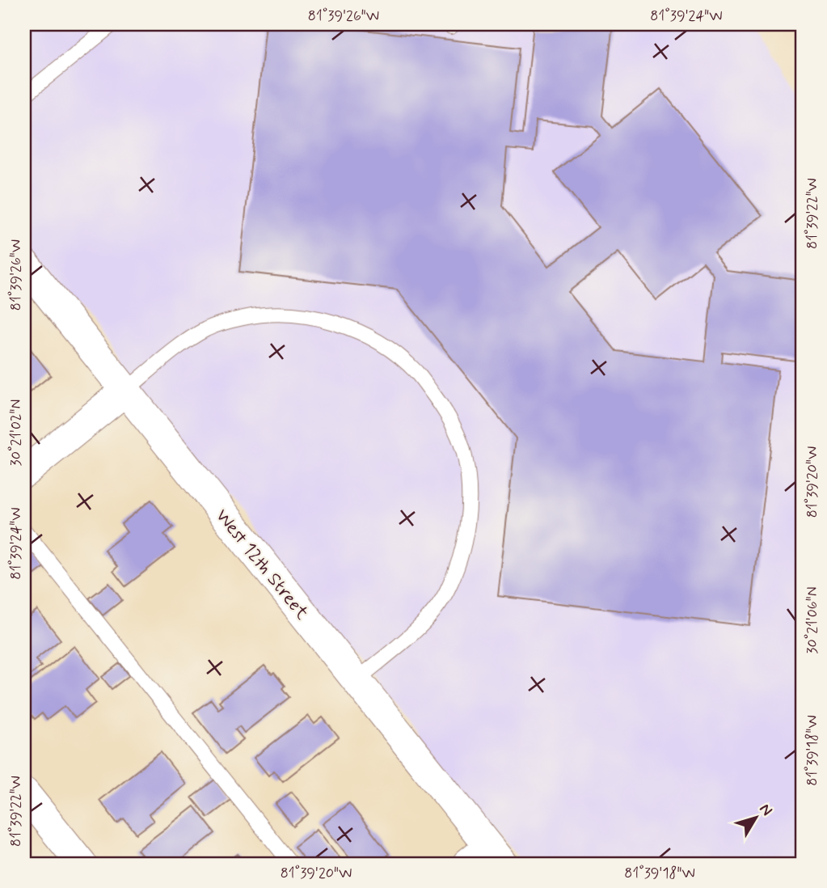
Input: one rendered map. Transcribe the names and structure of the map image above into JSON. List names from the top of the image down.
{
  "streets": {
    "street": ["West 12th Street"]
  },
  "north": "top right",
  "coordinates": [
    "81°39'26\"W",
    "81°39'24\"W",
    "81°39'22\"W",
    "30°21'02\"N",
    "81°39'20\"W",
    "30°21'06\"N",
    "81°39'18\"W"
  ]
}
